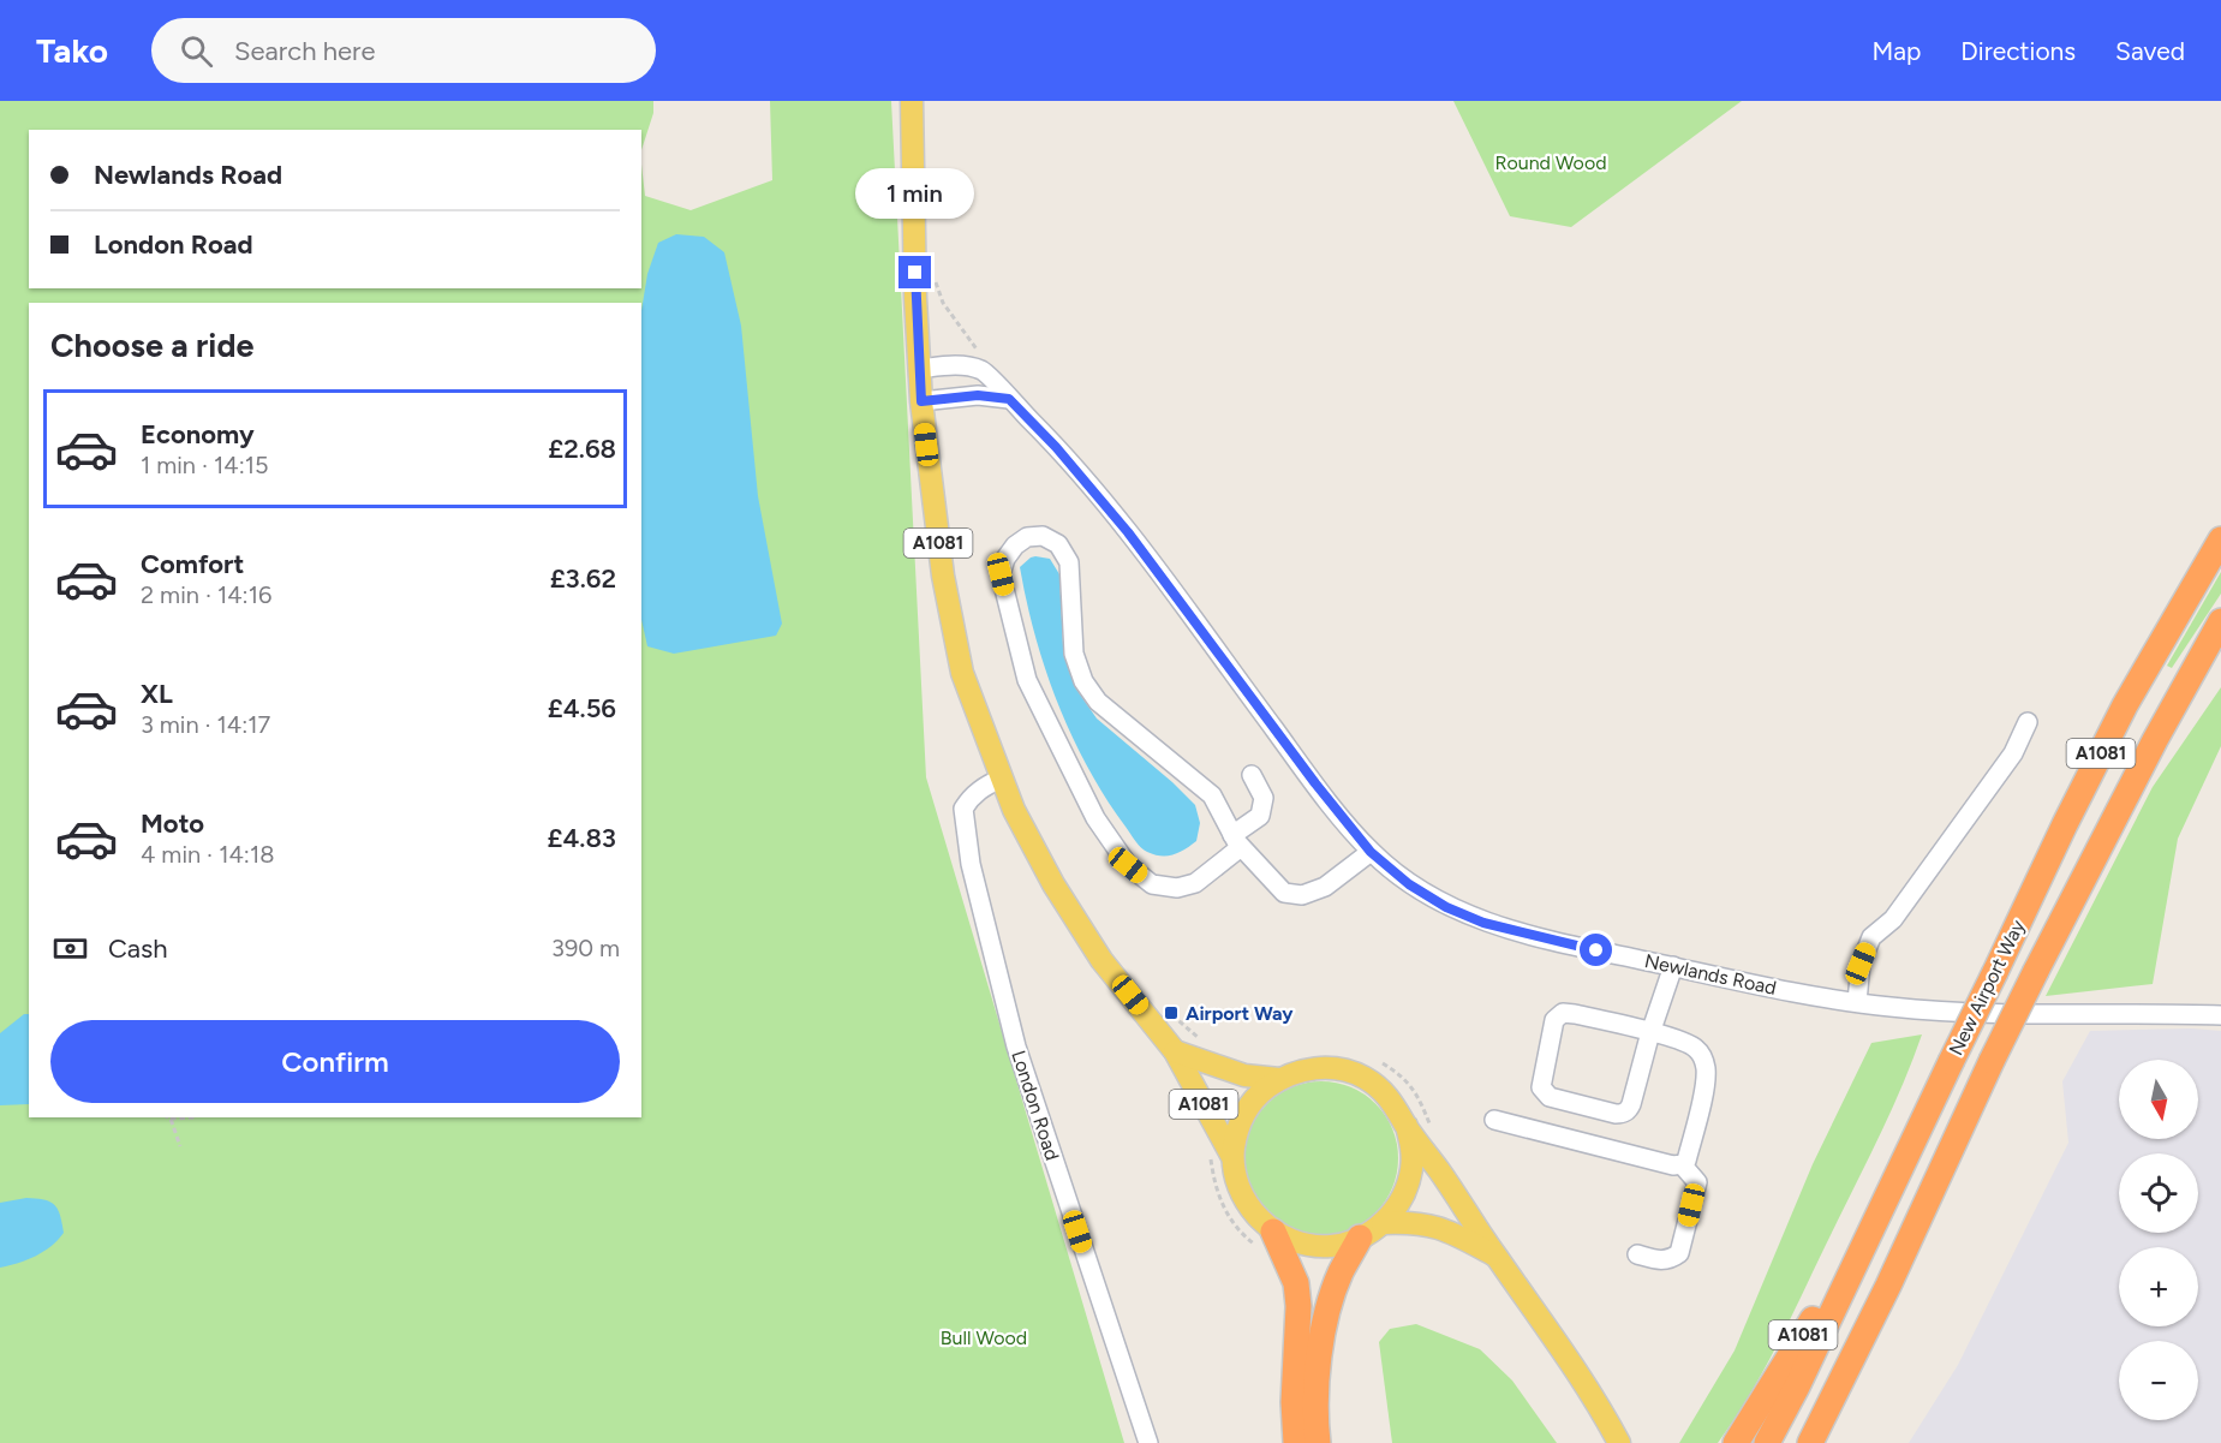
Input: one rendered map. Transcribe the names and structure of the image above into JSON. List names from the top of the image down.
{
  "streets": {
    "highway": ["A1081", "New Airport Way"],
    "street": ["Newlands Road", "London Road"]
  },
  "crossings": [
    ["A1081", "New Airport Way"],
    ["A1081", "London Road"]
  ],
  "parks": ["Round Wood", "Bull Wood"],
  "places": {
    "transit": ["Airport Way"]
  },
  "north": "bottom",
  "page": {
    "header": "Tako",
    "search": "Search here",
    "nav": ["Map", "Directions", "Saved"],
    "banner": ["Newlands Road", "London Road"],
    "bubble": "1 min",
    "heading": "Choose a ride",
    "list": [
      {
        "name": "Economy",
        "note": "1 min · 14:15",
        "value": "£2.68"
      },
      {
        "name": "Comfort",
        "note": "2 min · 14:16",
        "value": "£3.62"
      },
      {
        "name": "XL",
        "note": "3 min · 14:17",
        "value": "£4.56"
      },
      {
        "name": "Moto",
        "note": "4 min · 14:18",
        "value": "£4.83"
      }
    ],
    "pay": ["Cash", "390 m"],
    "buttons": "Confirm",
    "map_buttons": ["+", "−"]
  }
}
